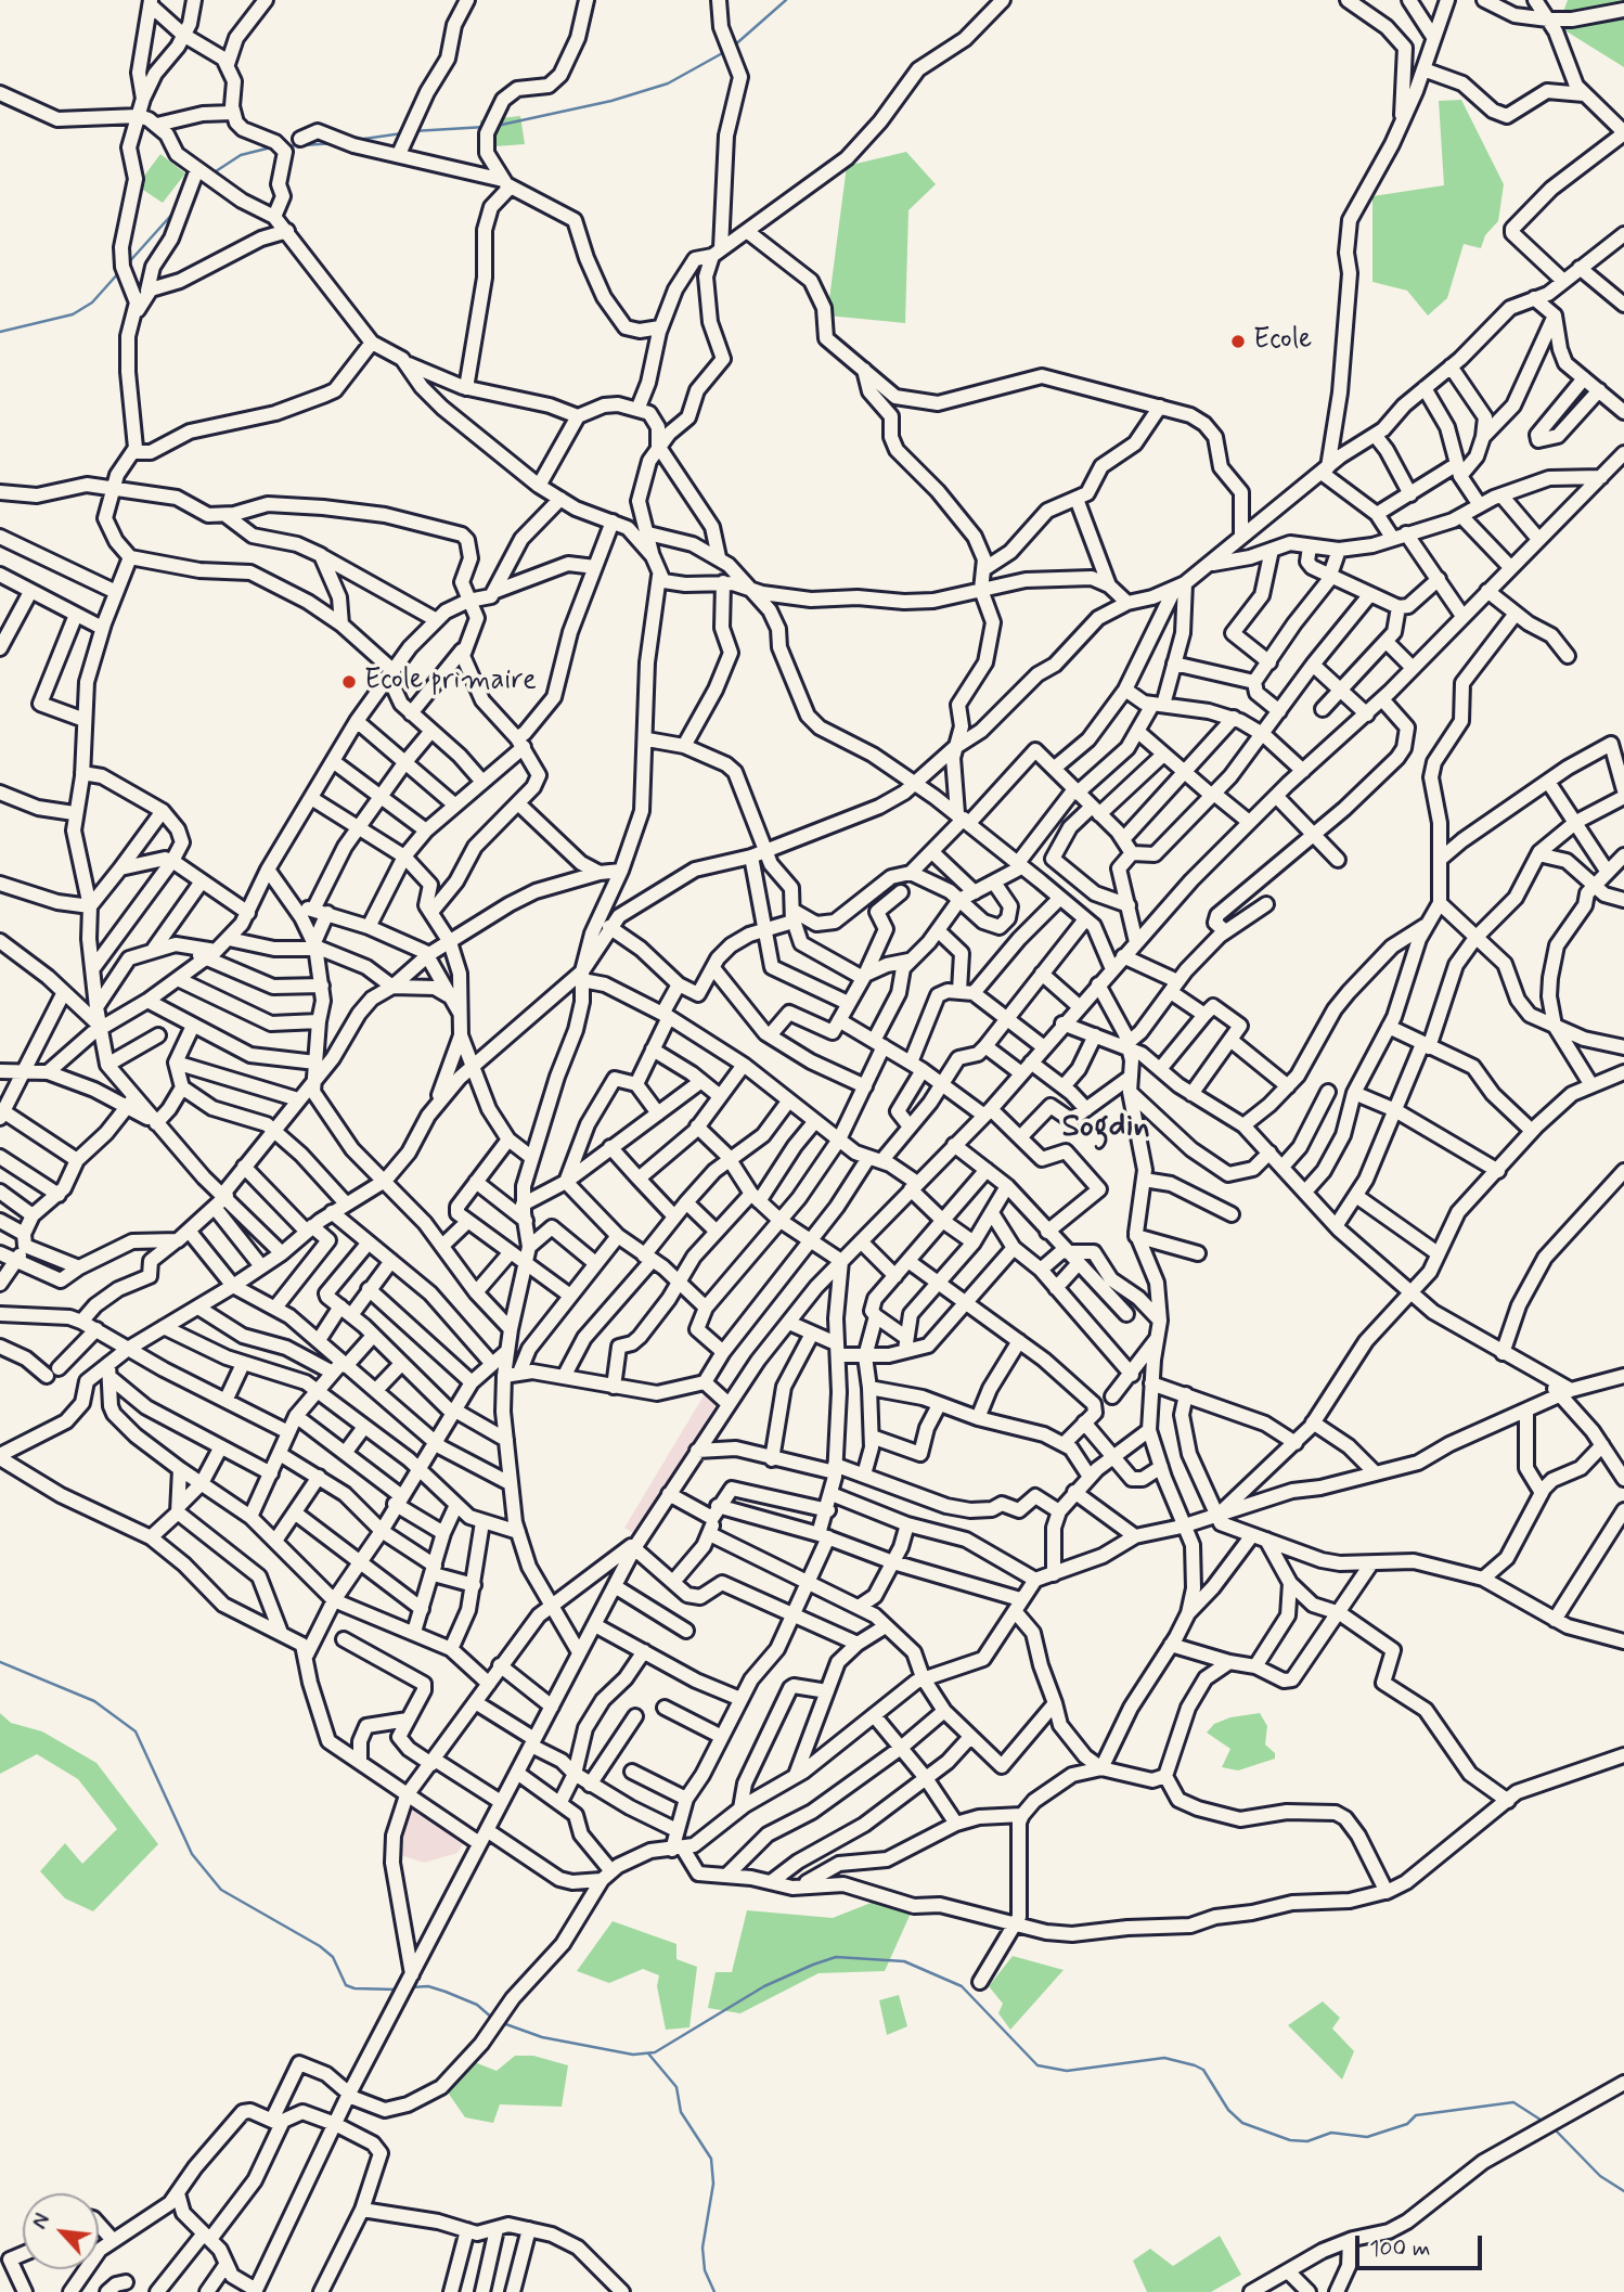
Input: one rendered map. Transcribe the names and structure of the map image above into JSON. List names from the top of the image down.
{
  "districts": ["Sogdin"],
  "places": ["Ecole", "Ecole primaire"],
  "scale_bar": "100 m",
  "north": "top left"
}
